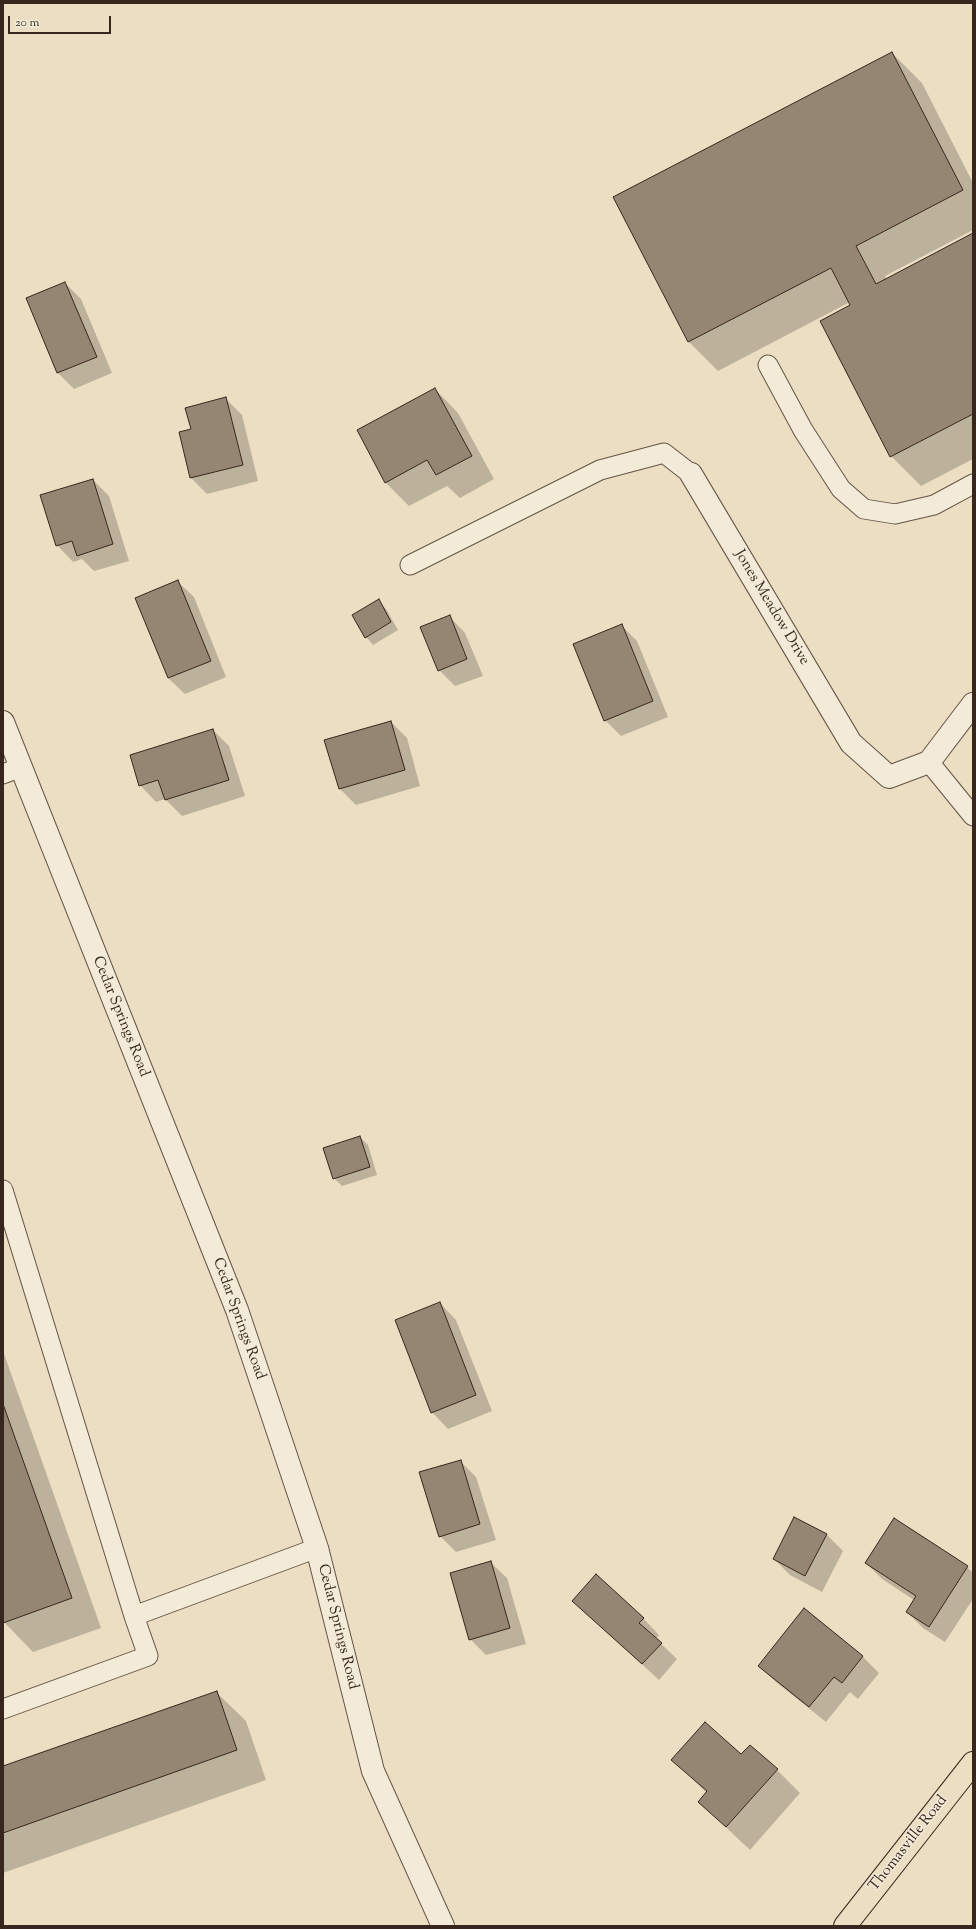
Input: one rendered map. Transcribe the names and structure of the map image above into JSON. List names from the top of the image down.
{
  "streets": {
    "main road": ["Thomasville Road"],
    "street": ["Jones Meadow Drive", "Cedar Springs Road"]
  },
  "scale_bar": "20 m"
}
